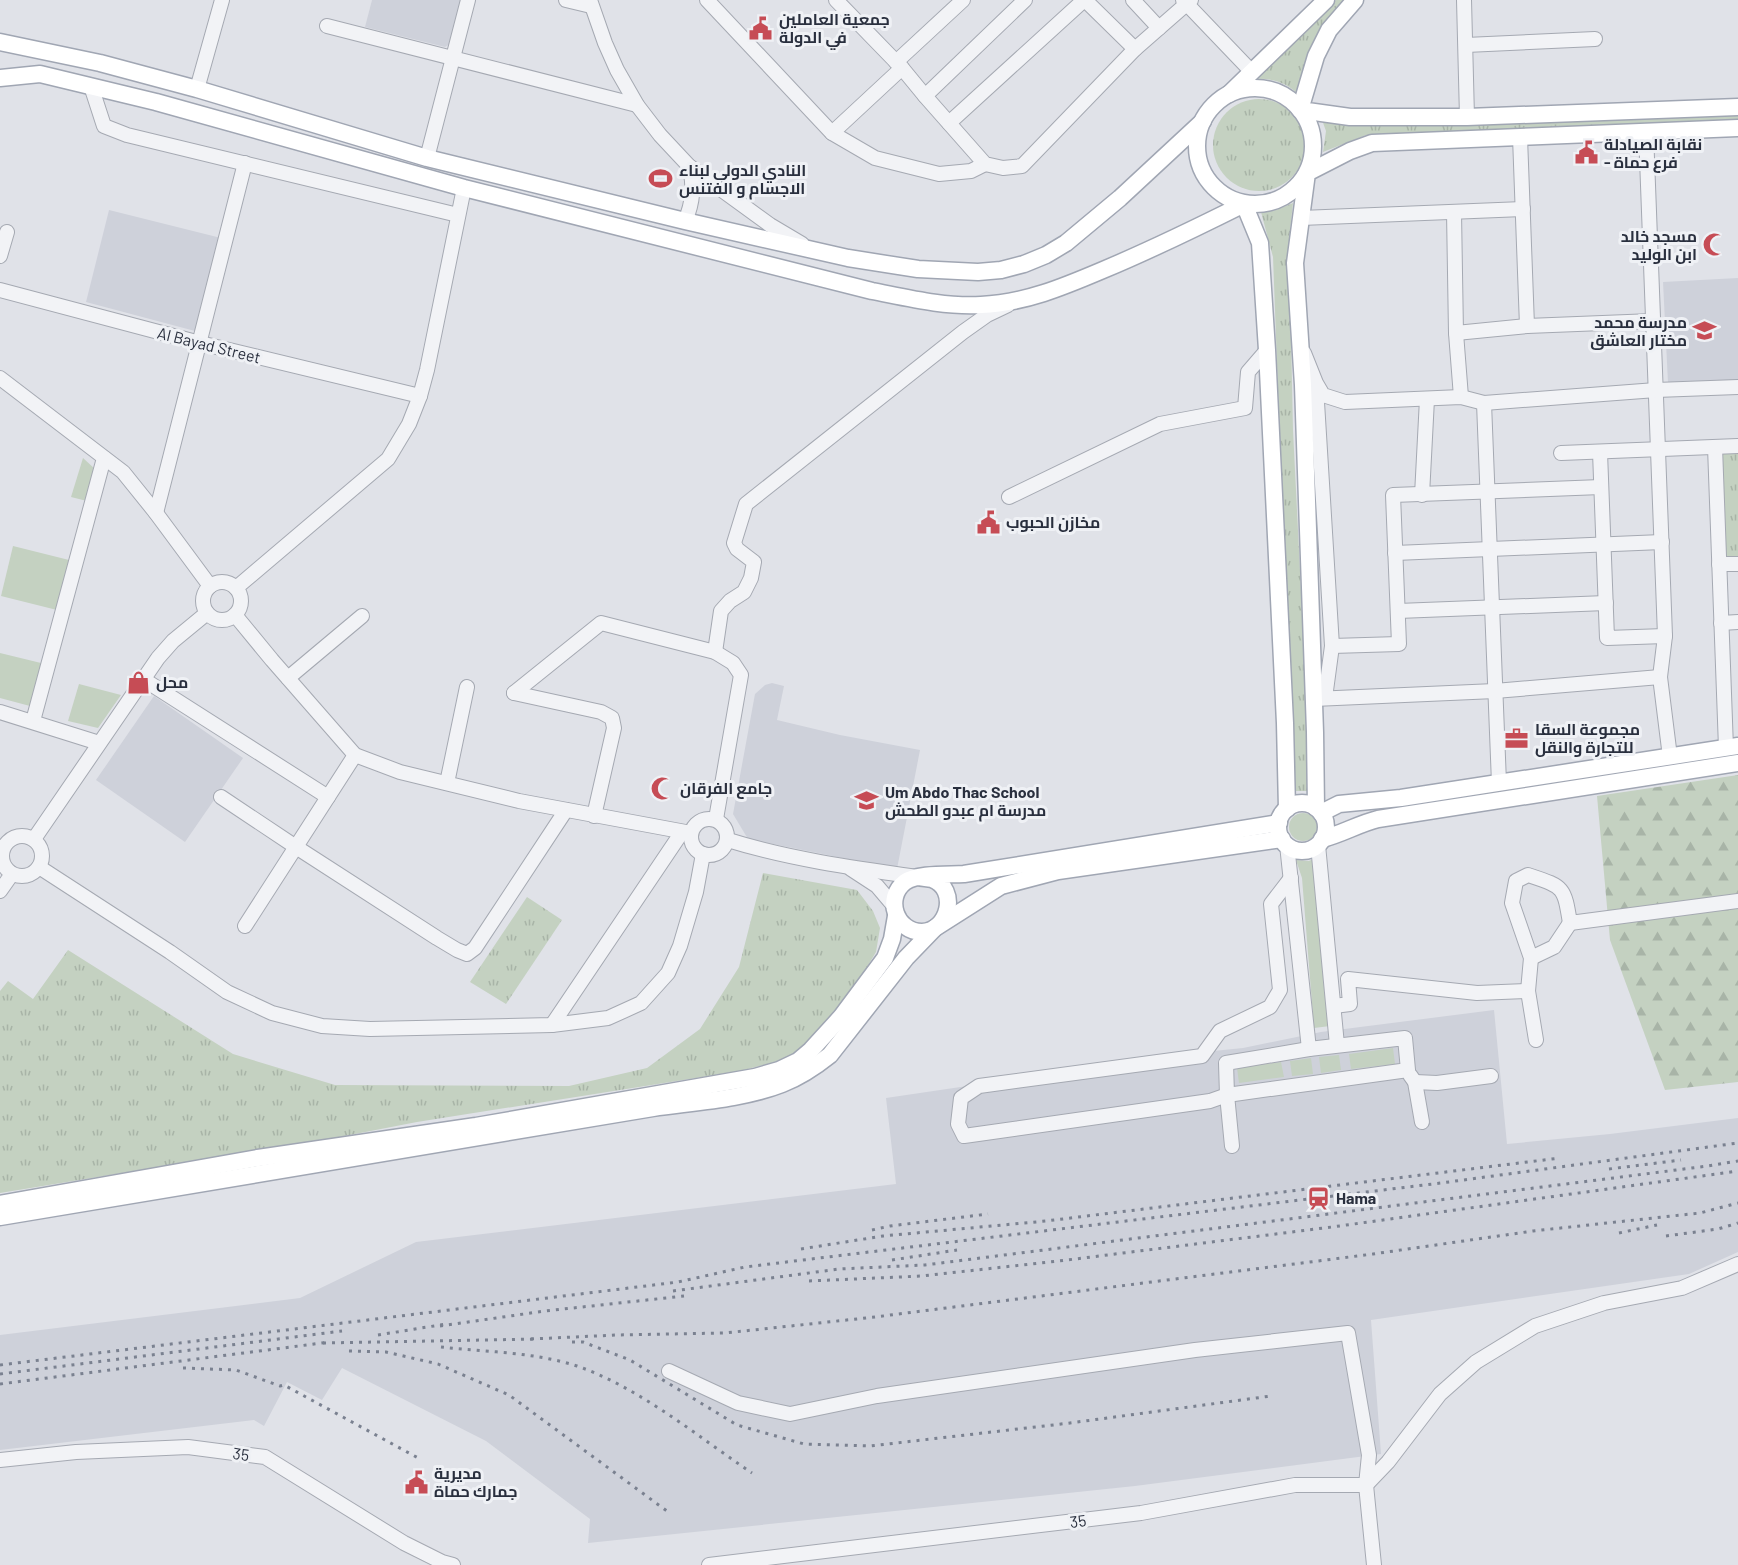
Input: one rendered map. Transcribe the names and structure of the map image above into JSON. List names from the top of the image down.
{
  "streets": {
    "street": ["Al Bayad Street", "35"]
  },
  "places": {
    "public building": [
      "جمعية العاملين في الدولة",
      "نقابة الصيادلة - فرع حماة",
      "مخازن الحبوب",
      "مديرية جمارك حماة"
    ],
    "sports": ["النادي الدولي لبناء الاجسام و الفتنس"],
    "mosque": ["مسجد خالد ابن الوليد", "جامع الفرقان"],
    "school or university": ["مدرسة محمد مختار العاشق", "Um Abdo Thac School مدرسة ام عبدو الطحش"],
    "shop": ["محل"],
    "office": ["مجموعة السقا للتجارة والنقل"],
    "station": ["Hama"]
  }
}
